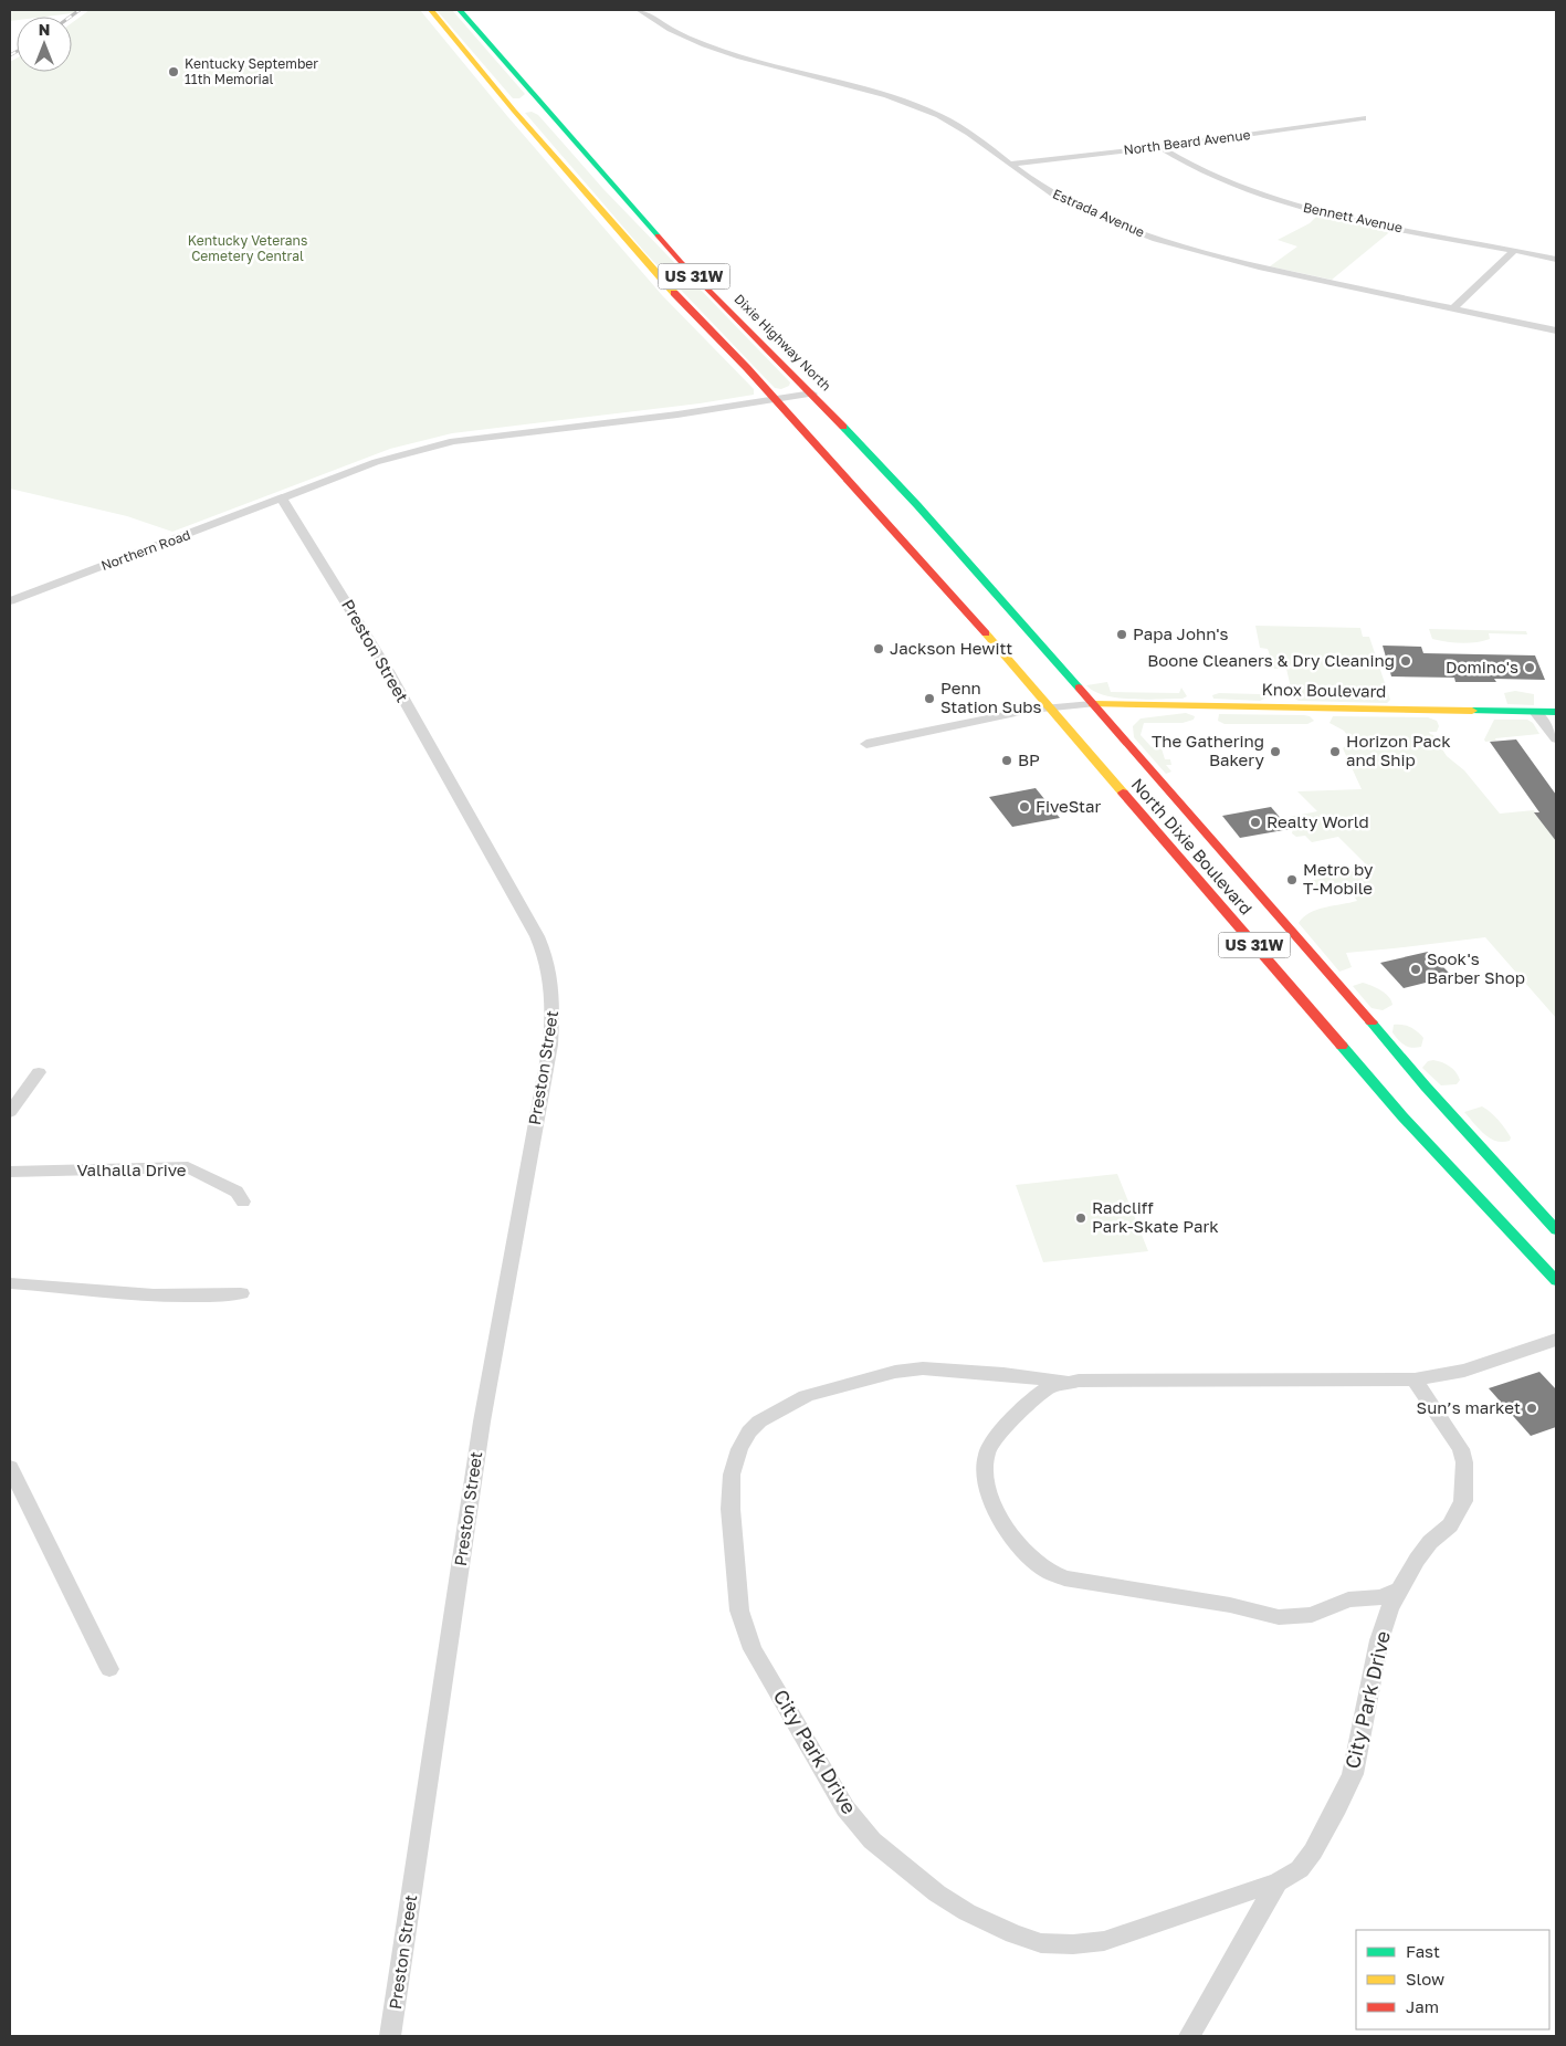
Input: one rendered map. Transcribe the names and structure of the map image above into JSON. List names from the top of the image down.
{
  "streets": {
    "main road": [
      "US 31W",
      "Dixie Highway North",
      "Knox Boulevard",
      "North Dixie Boulevard"
    ],
    "street": [
      "North Beard Avenue",
      "Estrada Avenue",
      "Bennett Avenue",
      "Northern Road",
      "Preston Street",
      "Valhalla Drive",
      "City Park Drive"
    ]
  },
  "crossings": [
    ["North Beard Avenue", "Estrada Avenue"],
    ["North Beard Avenue", "Bennett Avenue"],
    ["US 31W", "North Dixie Boulevard"],
    ["Dixie Highway North", "North Dixie Boulevard"],
    ["Northern Road", "Preston Street"],
    ["Knox Boulevard", "North Dixie Boulevard"]
  ],
  "parks": ["Kentucky Veterans Cemetery Central"],
  "places": [
    "Kentucky September 11th Memorial",
    "Papa John's",
    "Jackson Hewitt",
    "Boone Cleaners & Dry Cleaning",
    "Domino's",
    "Penn Station Subs",
    "The Gathering Bakery",
    "Horizon Pack and Ship",
    "BP",
    "FiveStar",
    "Realty World",
    "Metro by T-Mobile",
    "Sook's Barber Shop",
    "Radcliff Park-Skate Park",
    "Sun’s market"
  ],
  "legend": ["Fast", "Slow", "Jam"],
  "north": "top"
}
